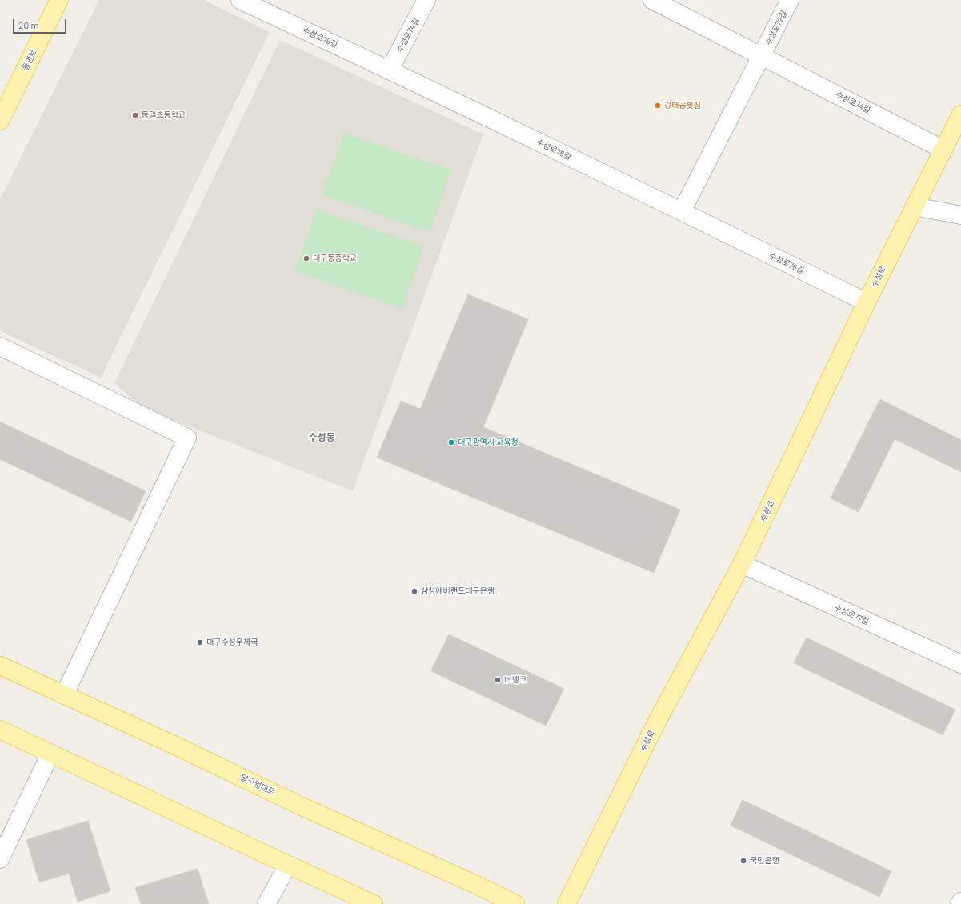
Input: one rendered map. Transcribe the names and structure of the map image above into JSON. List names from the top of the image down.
{
  "streets": {
    "main road": ["들안로", "수성로", "달구벌대로"],
    "street": [
      "수성로72길",
      "수성로74길",
      "수성로76길",
      "수성로77길"
    ]
  },
  "crossings": [
    ["수성로72길", "수성로74길"],
    ["수성로74길", "수성로76길"],
    ["수성로74길", "수성로"],
    ["수성로76길", "수성로"],
    ["수성로", "수성로77길"]
  ],
  "districts": ["수성동"],
  "places": [
    "강태공횟집",
    "동일초등학교",
    "대구동중학교",
    "대구광역시 교육청",
    "삼성에버랜드대구은행",
    "대구수성우체국",
    "iM뱅크",
    "국민은행"
  ],
  "scale_bar": "20 m"
}
